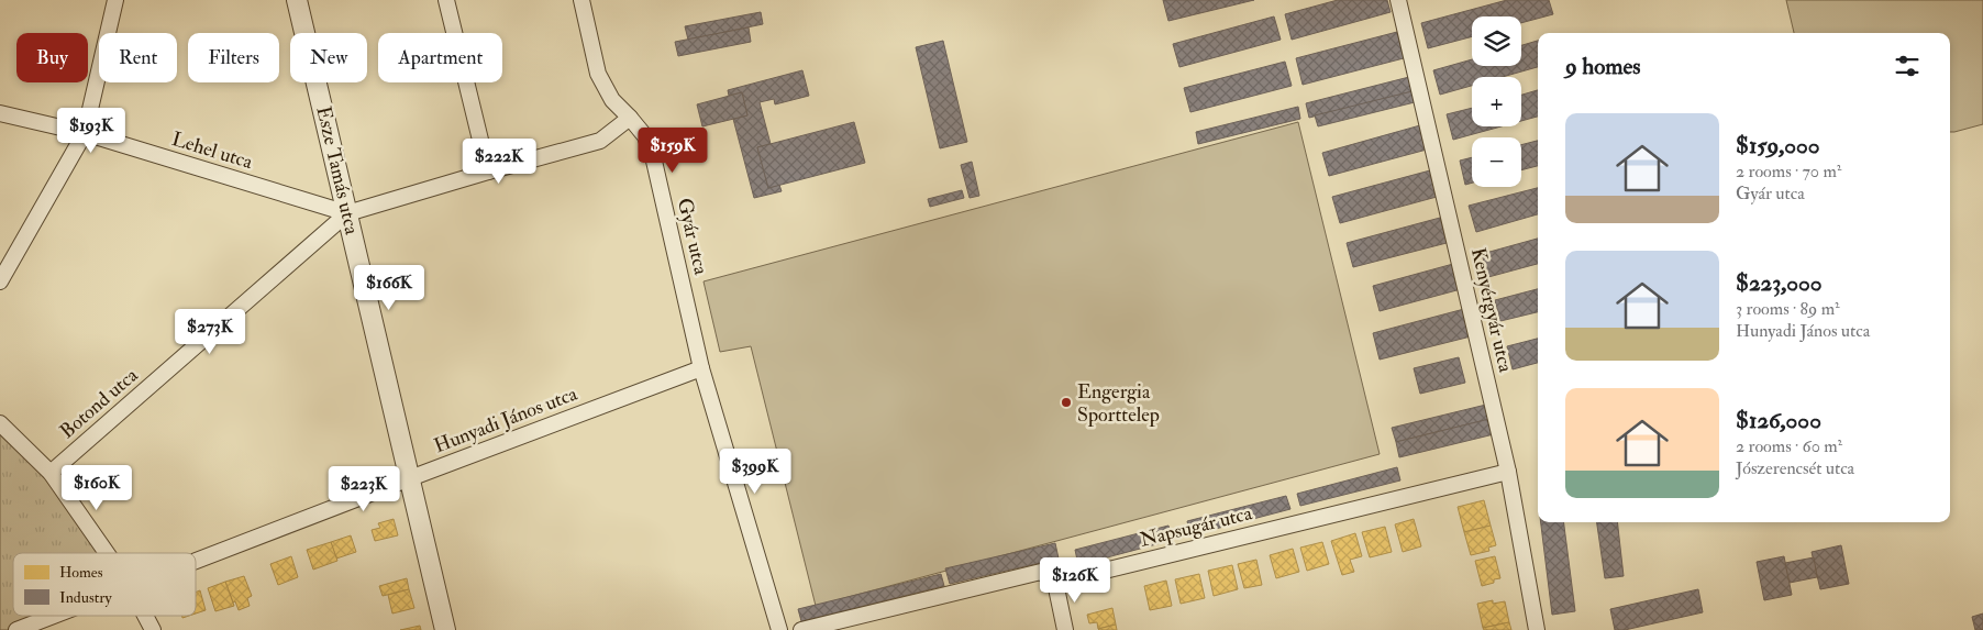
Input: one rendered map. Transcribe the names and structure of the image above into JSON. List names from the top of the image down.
{
  "streets": {
    "street": [
      "Lehel utca",
      "Esze Tamás utca",
      "Gyár utca",
      "Kenyérgyár utca",
      "Botond utca",
      "Hunyadi János utca",
      "Napsugár utca"
    ]
  },
  "crossings": [
    ["Lehel utca", "Esze Tamás utca"],
    ["Lehel utca", "Botond utca"],
    ["Esze Tamás utca", "Botond utca"],
    ["Esze Tamás utca", "Hunyadi János utca"],
    ["Gyár utca", "Hunyadi János utca"],
    ["Kenyérgyár utca", "Napsugár utca"]
  ],
  "places": ["Engergia Sporttelep"],
  "legend": ["Homes", "Industry"],
  "page": {
    "map_buttons": ["+", "−"],
    "chip": [
      "Buy",
      "Rent",
      "Filters",
      "New",
      "Apartment"
    ],
    "heading": "9 homes",
    "list": [
      {
        "name": "$159,000",
        "note": "2 rooms · 70 m² · Gyár utca"
      },
      {
        "name": "$223,000",
        "note": "3 rooms · 89 m² · Hunyadi János utca"
      },
      {
        "name": "$126,000",
        "note": "2 rooms · 60 m² · Jószerencsét utca"
      }
    ],
    "price": [
      "$193K",
      "$159K",
      "$222K",
      "$166K",
      "$273K",
      "$399K",
      "$160K",
      "$223K",
      "$126K"
    ]
  }
}
